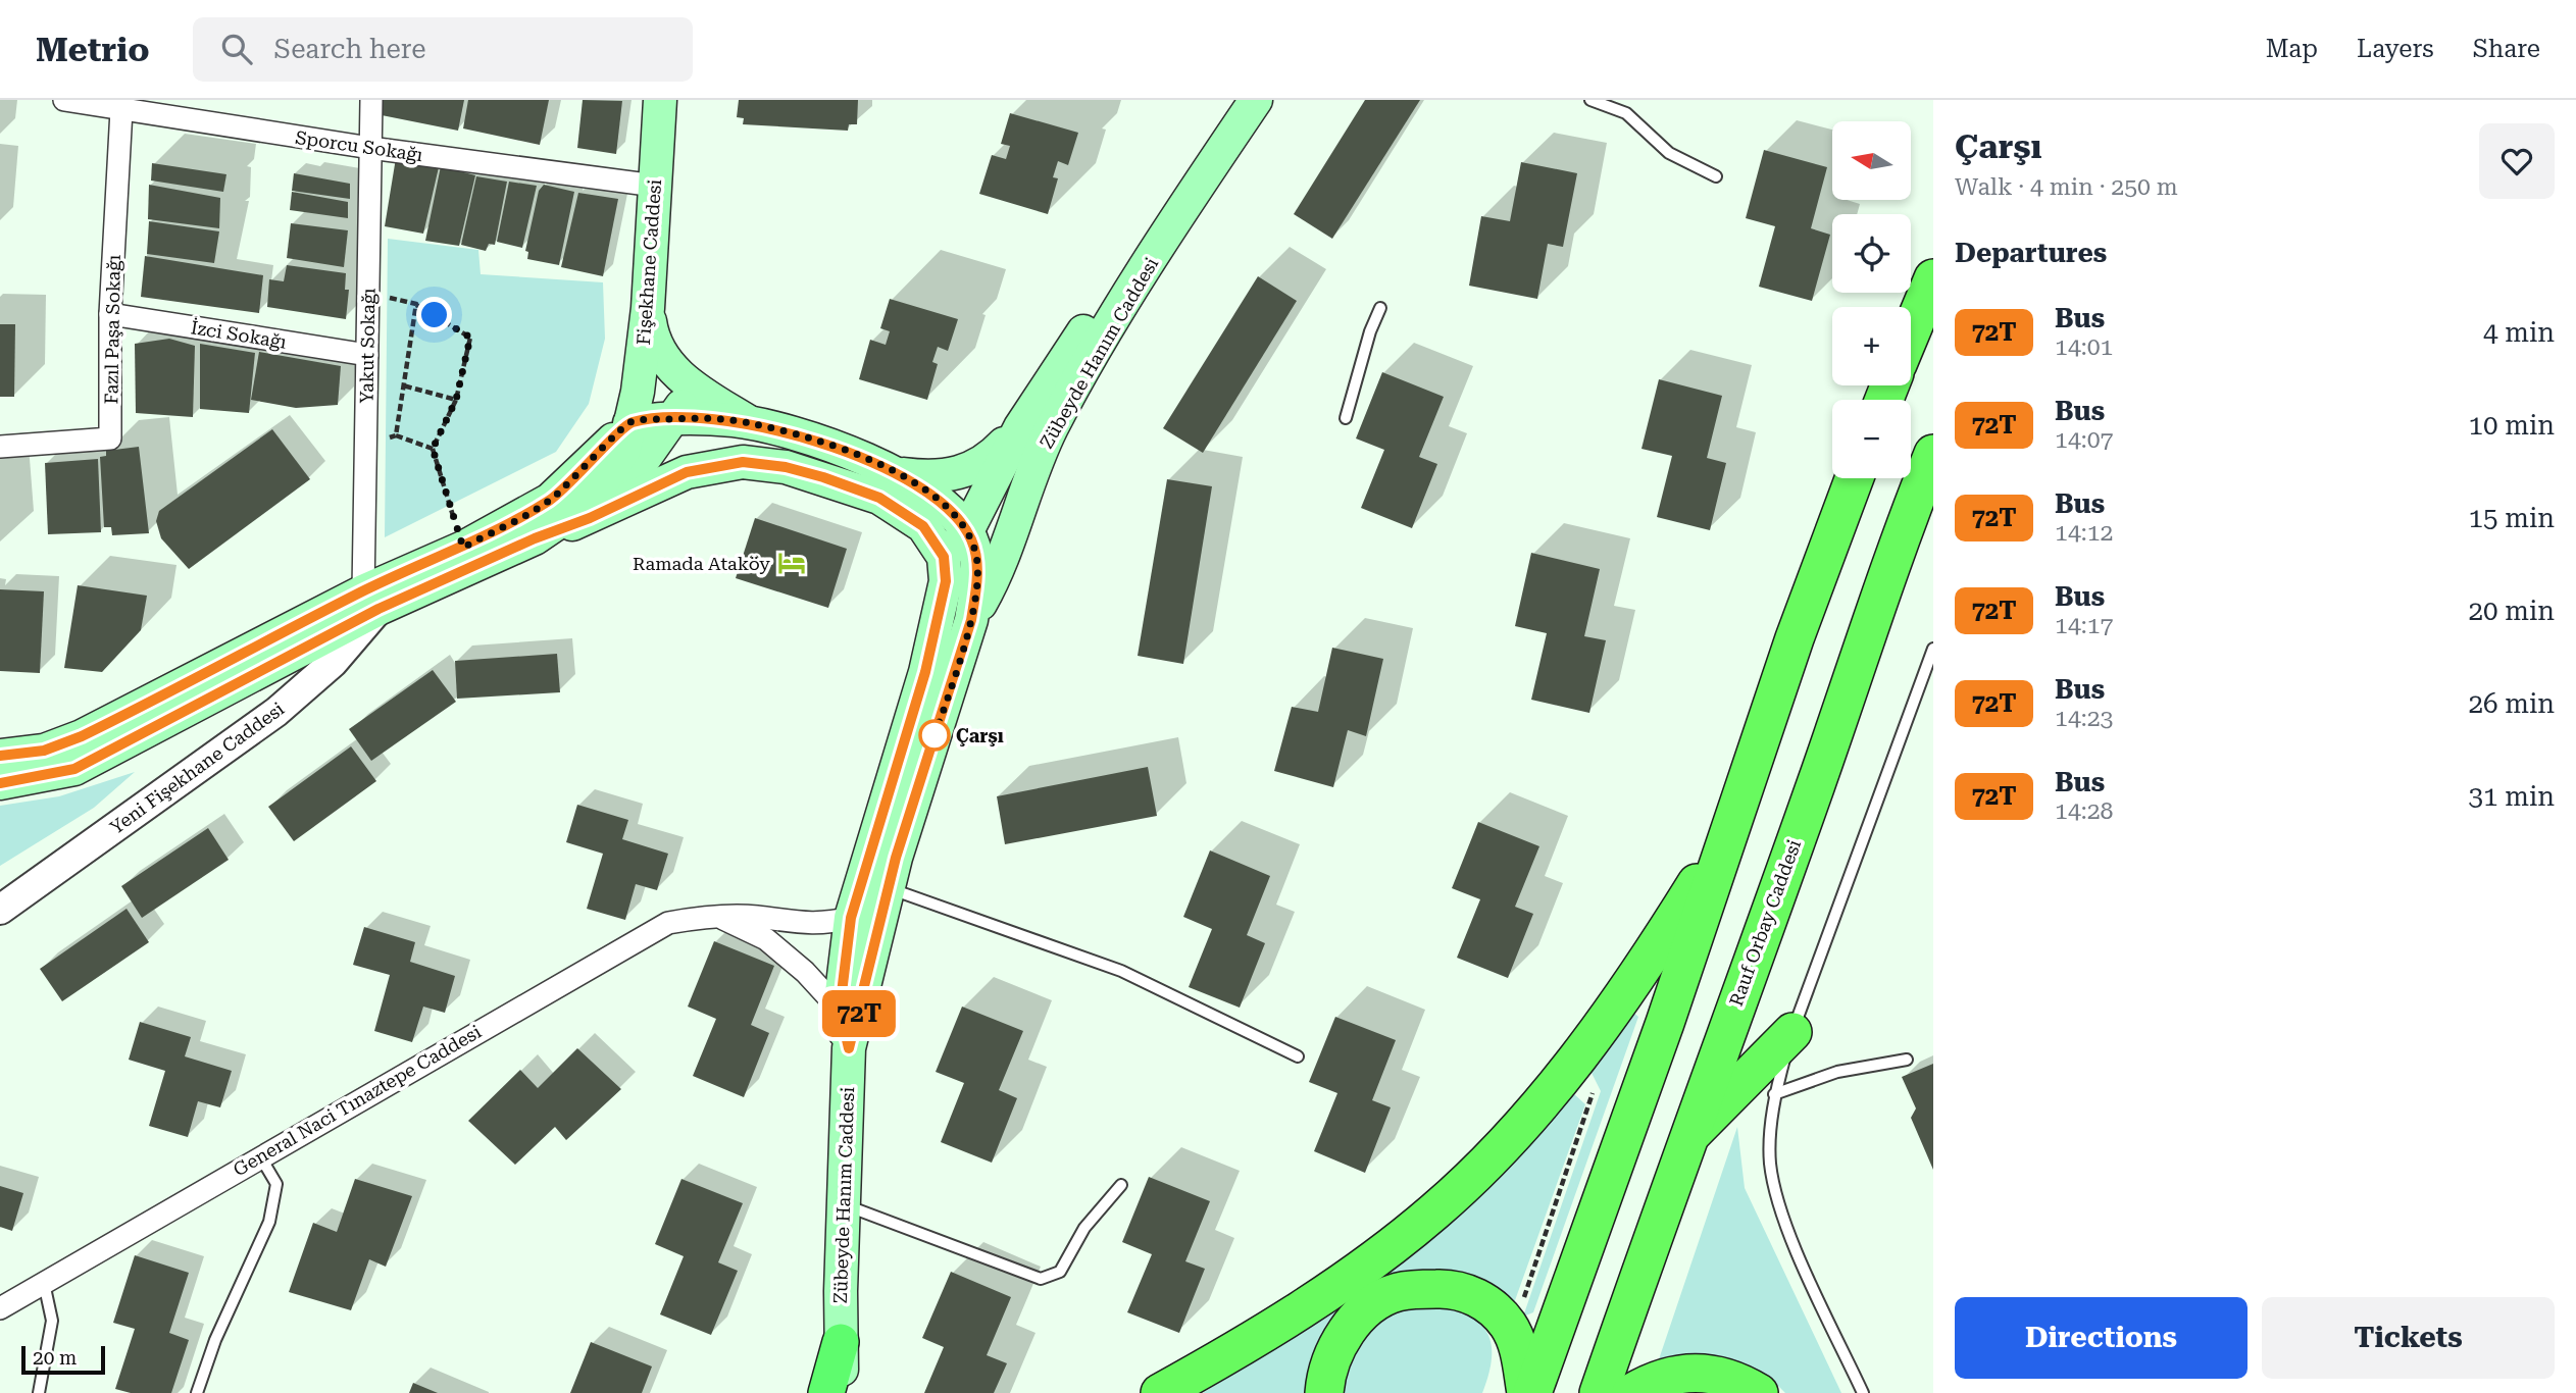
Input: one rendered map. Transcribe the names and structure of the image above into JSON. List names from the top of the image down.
{
  "streets": {
    "highway": ["Rauf Orbay Caddesi"],
    "main road": ["Fişekhane Caddesi", "Zübeyde Hanım Caddesi"],
    "street": [
      "Sporcu Sokağı",
      "Fazıl Paşa Sokağı",
      "İzci Sokağı",
      "Yakut Sokağı",
      "Yeni Fişekhane Caddesi",
      "General Naci Tınaztepe Caddesi"
    ]
  },
  "crossings": [
    ["Sporcu Sokağı", "Fişekhane Caddesi"],
    ["Sporcu Sokağı", "Fazıl Paşa Sokağı"],
    ["Sporcu Sokağı", "Yakut Sokağı"],
    ["Fişekhane Caddesi", "Yakut Sokağı"],
    ["Fişekhane Caddesi", "Zübeyde Hanım Caddesi"],
    ["Fişekhane Caddesi", "Yeni Fişekhane Caddesi"],
    ["Fazıl Paşa Sokağı", "İzci Sokağı"],
    ["İzci Sokağı", "Yakut Sokağı"],
    ["Yakut Sokağı", "Yeni Fişekhane Caddesi"],
    ["Zübeyde Hanım Caddesi", "General Naci Tınaztepe Caddesi"]
  ],
  "places": {
    "hotel": ["Ramada Ataköy"],
    "other": ["Çarşı"]
  },
  "lines": ["bus line 72T"],
  "scale_bar": "20 m",
  "north": "left",
  "page": {
    "header": "Metrio",
    "search": "Search here",
    "nav": ["Map", "Layers", "Share"],
    "on_map": "72T",
    "heading": [
      ["Çarşı", "Walk · 4 min · 250 m"],
      "Departures"
    ],
    "map_buttons": ["+", "−"],
    "list": [
      {
        "mark": "72T",
        "name": "Bus",
        "note": "14:01",
        "value": "4 min"
      },
      {
        "mark": "72T",
        "name": "Bus",
        "note": "14:07",
        "value": "10 min"
      },
      {
        "mark": "72T",
        "name": "Bus",
        "note": "14:12",
        "value": "15 min"
      },
      {
        "mark": "72T",
        "name": "Bus",
        "note": "14:17",
        "value": "20 min"
      },
      {
        "mark": "72T",
        "name": "Bus",
        "note": "14:23",
        "value": "26 min"
      },
      {
        "mark": "72T",
        "name": "Bus",
        "note": "14:28",
        "value": "31 min"
      }
    ],
    "buttons": ["Directions", "Tickets"],
    "scale": "20 m"
  }
}
